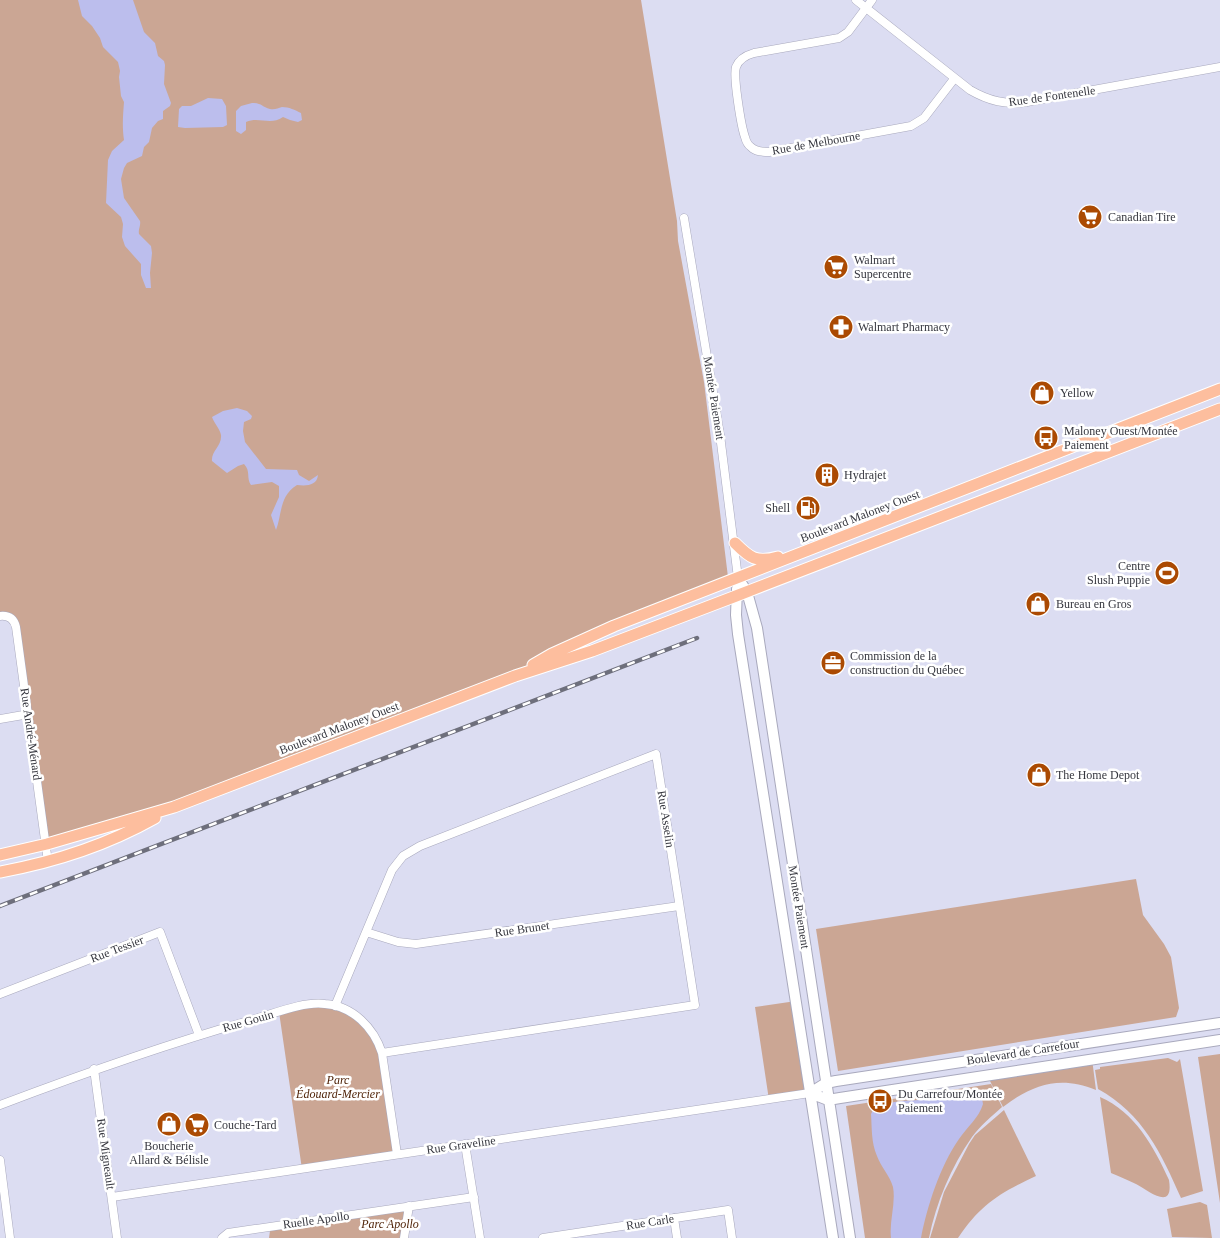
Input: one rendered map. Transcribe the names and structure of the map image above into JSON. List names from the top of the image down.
{
  "streets": {
    "main road": ["Montée Paiement", "Boulevard Maloney Ouest", "Boulevard de Carrefour"],
    "street": [
      "Rue de Fontenelle",
      "Rue de Melbourne",
      "Rue André-Ménard",
      "Rue Asselin",
      "Rue Brunet",
      "Rue Tessier",
      "Rue Gouin",
      "Rue Graveline",
      "Rue Migneault",
      "Ruelle Apollo",
      "Rue Carle"
    ]
  },
  "crossings": [
    ["Rue de Fontenelle", "Rue de Melbourne"],
    ["Montée Paiement", "Boulevard Maloney Ouest"],
    ["Montée Paiement", "Boulevard de Carrefour"],
    ["Montée Paiement", "Rue Graveline"],
    ["Boulevard Maloney Ouest", "Rue André-Ménard"],
    ["Rue Asselin", "Rue Brunet"],
    ["Rue Asselin", "Rue Gouin"],
    ["Rue Tessier", "Rue Gouin"],
    ["Rue Gouin", "Rue Graveline"],
    ["Rue Gouin", "Rue Migneault"],
    ["Rue Graveline", "Rue Migneault"]
  ],
  "parks": ["Parc Édouard-Mercier", "Parc Apollo"],
  "places": {
    "supermarket": ["Canadian Tire", "Walmart Supercentre", "Couche-Tard"],
    "pharmacy": ["Walmart Pharmacy"],
    "shop": [
      "Yellow",
      "Bureau en Gros",
      "The Home Depot",
      "Boucherie Allard & Bélisle"
    ],
    "bus stop": ["Maloney Ouest/Montée Paiement", "Du Carrefour/Montée Paiement"],
    "building": ["Hydrajet"],
    "fuel station": ["Shell"],
    "sports": ["Centre Slush Puppie"],
    "office": ["Commission de la construction du Québec"]
  }
}
